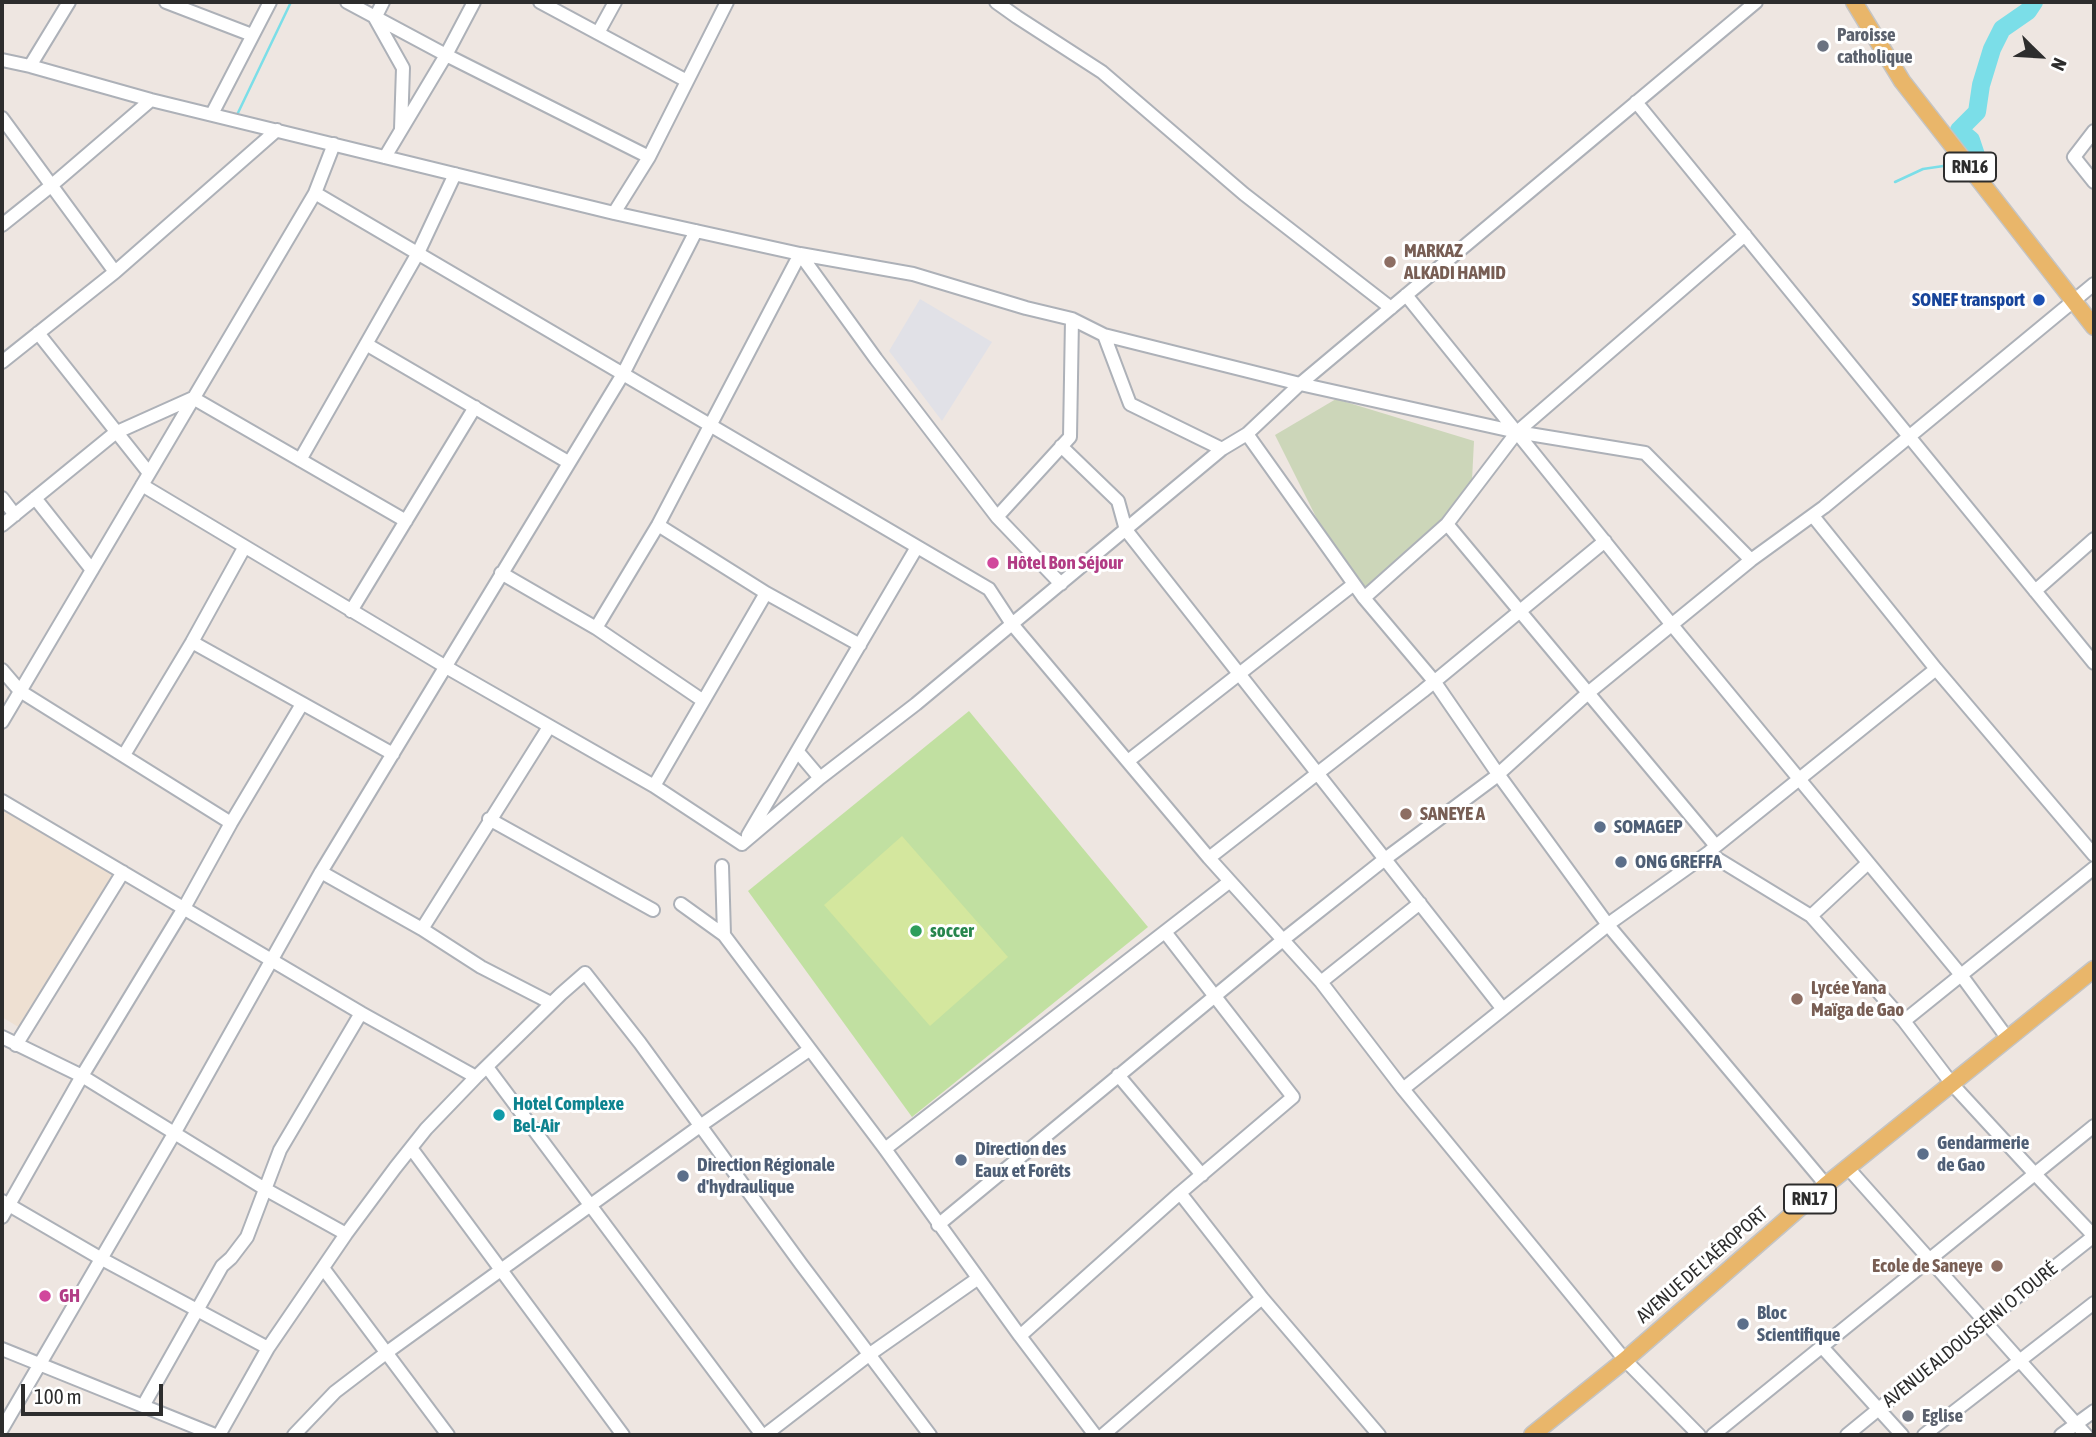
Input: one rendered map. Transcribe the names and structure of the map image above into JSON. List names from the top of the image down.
{
  "streets": {
    "main road": ["RN16", "RN17", "AVENUE DE L'AÉROPORT"],
    "street": ["AVENUE ALDOUSSEINI O TOURÉ"]
  },
  "places": [
    "Paroisse catholique",
    "MARKAZ ALKADI HAMID",
    "SONEF transport",
    "Hôtel Bon Séjour",
    "SANEYE A",
    "SOMAGEP",
    "ONG GREFFA",
    "soccer",
    "Lycée Yana Maïga de Gao",
    "Hotel Complexe Bel-Air",
    "Gendarmerie de Gao",
    "Direction des Eaux et Forêts",
    "Direction Régionale d'hydraulique",
    "Ecole de Saneye",
    "GH",
    "Bloc Scientifique",
    "Eglise"
  ],
  "scale_bar": "100 m",
  "north": "bottom right"
}
